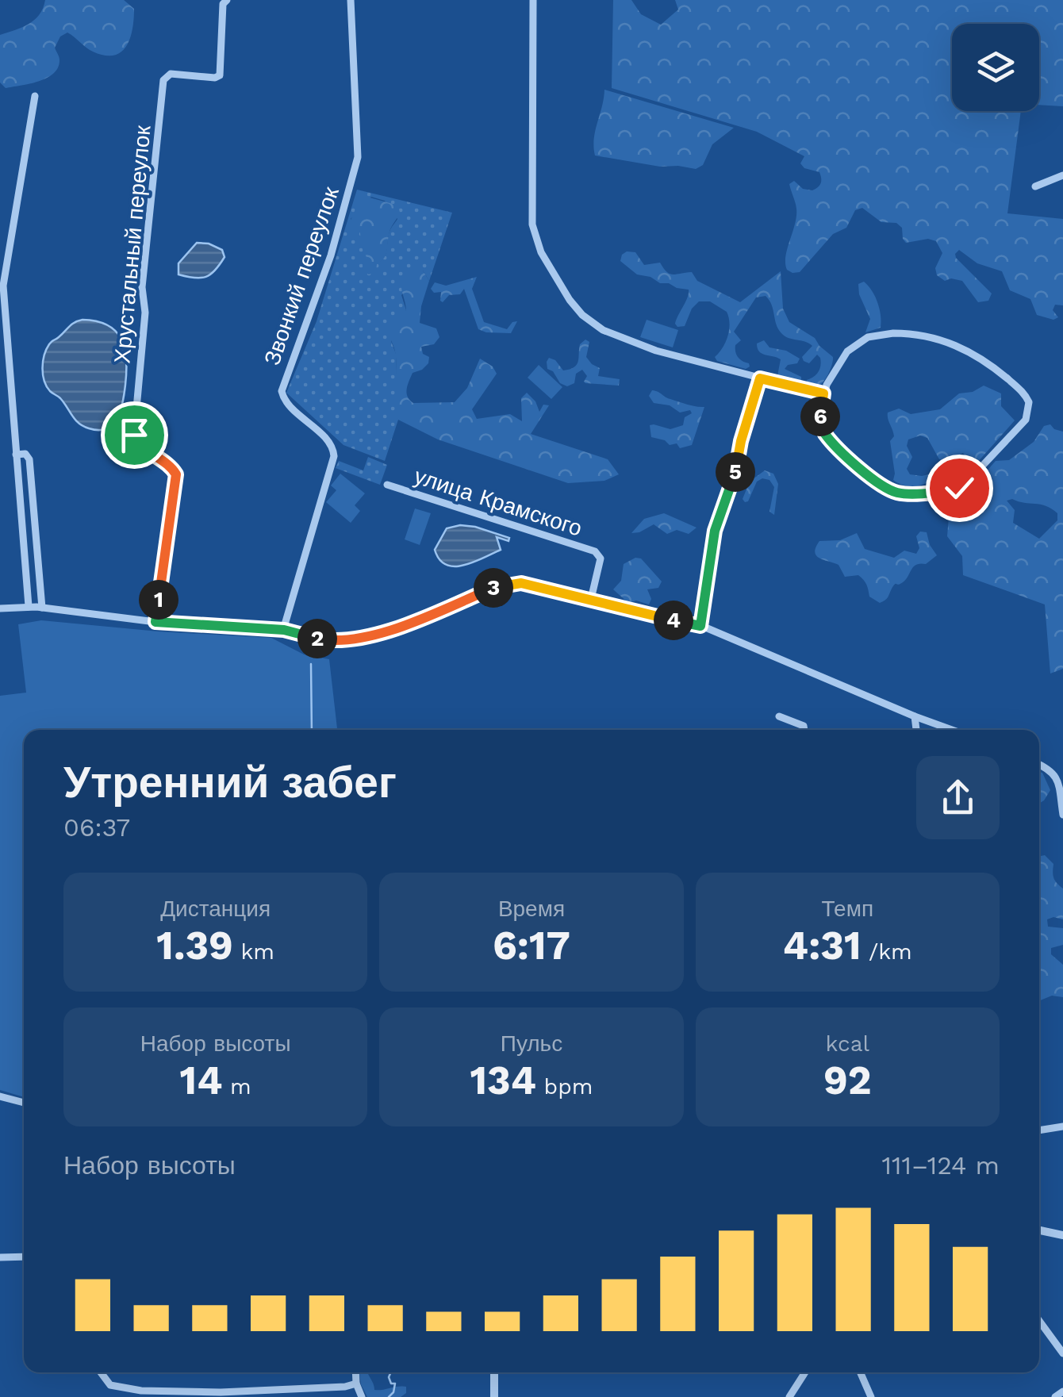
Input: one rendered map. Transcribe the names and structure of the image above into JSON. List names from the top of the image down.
{
  "streets": {
    "street": ["Хрустальный переулок", "Звонкий переулок", "улица Крамского"]
  },
  "page": {
    "pins": [
      "6",
      "5",
      "3",
      "1",
      "4",
      "2"
    ],
    "heading": ["Утренний забег", "06:37"],
    "stats": [
      ["Дистанция", "1.39 km"],
      ["Время", "6:17"],
      ["Темп", "4:31 /km"],
      ["Набор высоты", "14 m"],
      ["Пульс", "134 bpm"],
      ["kcal", "92"]
    ],
    "chart": ["Набор высоты", "111–124 m"]
  }
}
